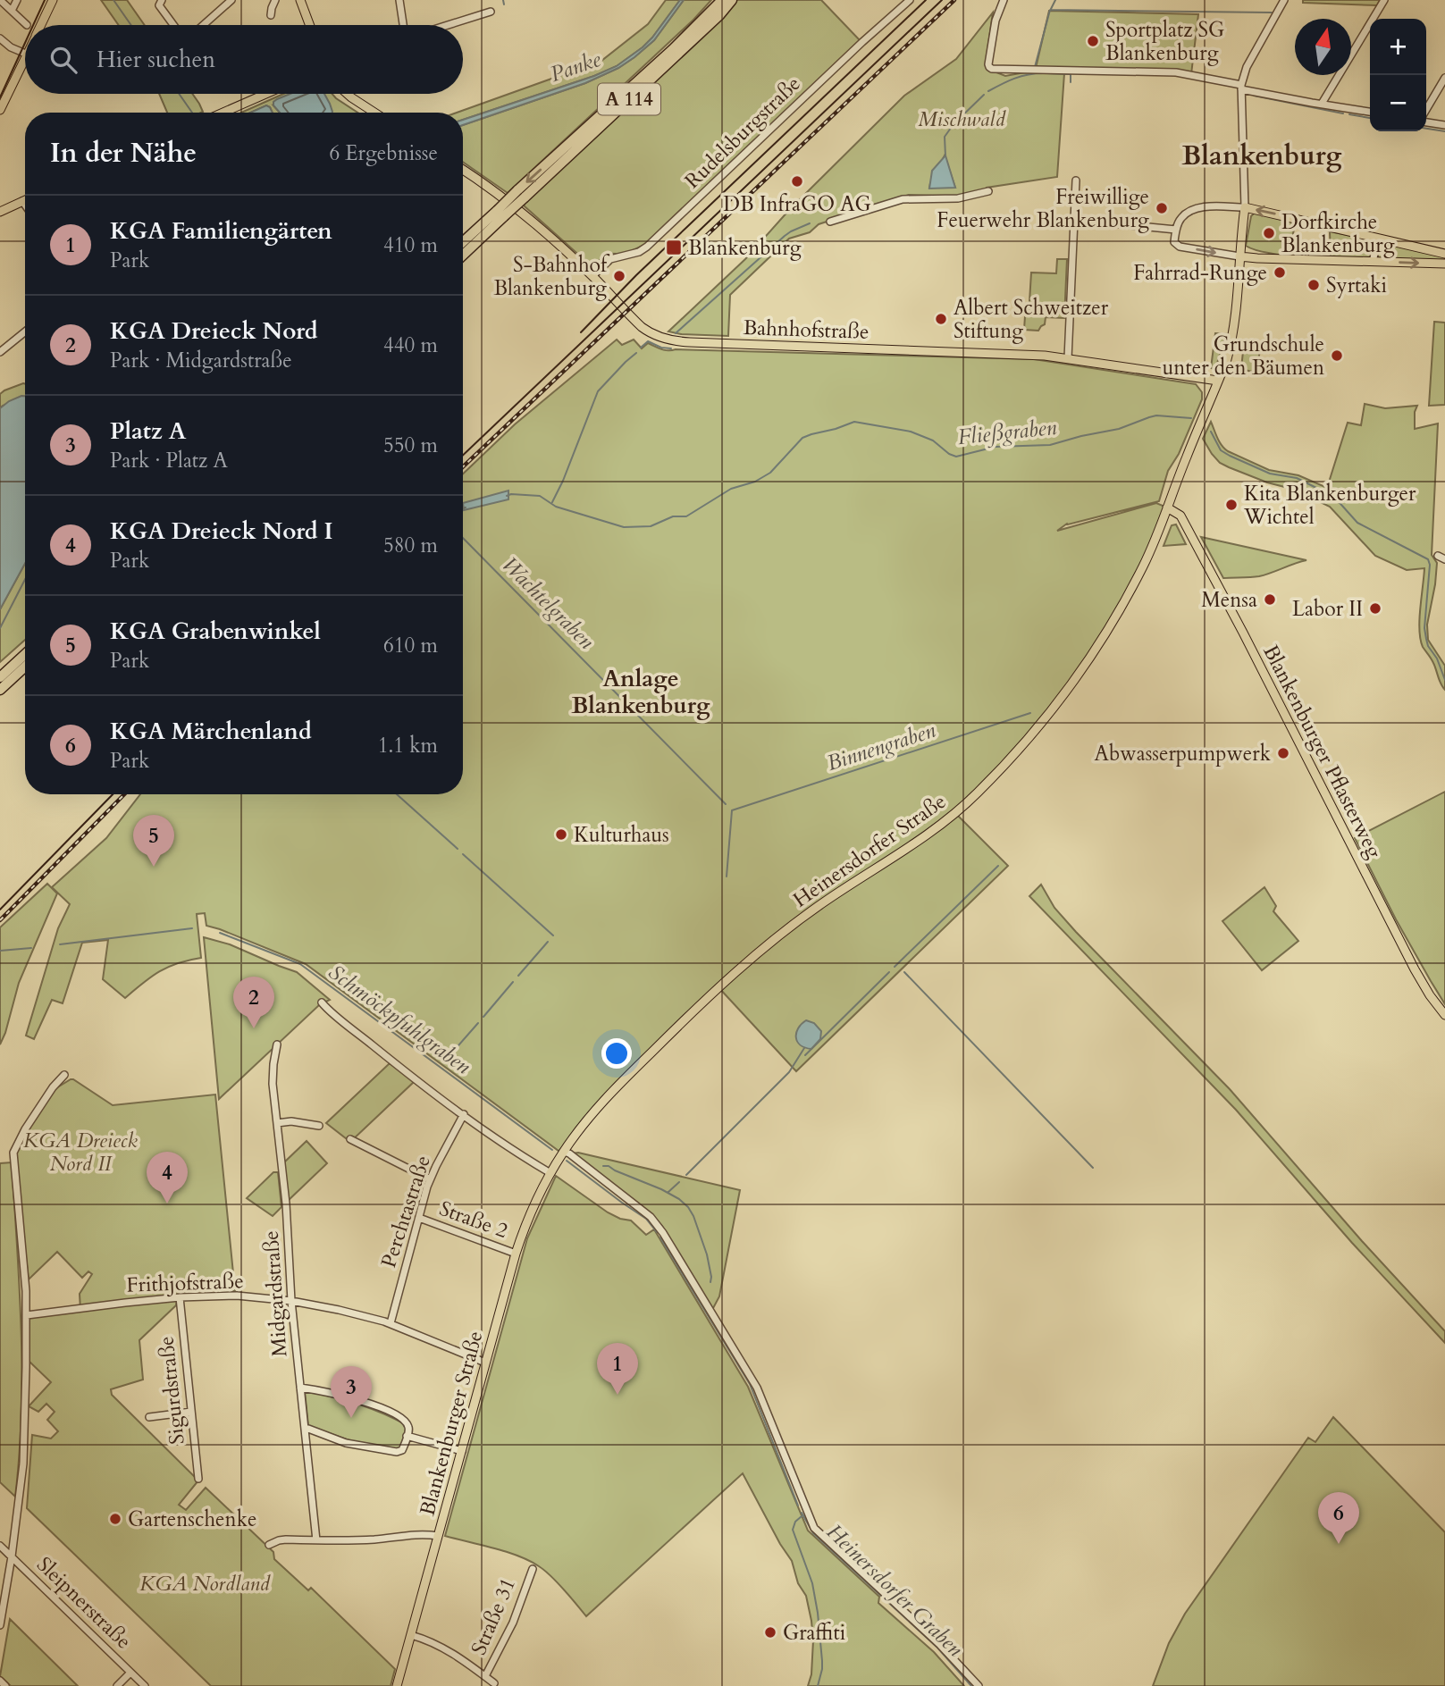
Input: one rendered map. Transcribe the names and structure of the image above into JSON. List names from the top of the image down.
{
  "streets": {
    "highway": ["A 114"],
    "main road": [
      "Bahnhofstraße",
      "Blankenburger Pflasterweg",
      "Heinersdorfer Straße",
      "Blankenburger Straße"
    ],
    "street": [
      "Rudelsburgstraße",
      "Perchtastraße",
      "Straße 2",
      "Frithjofstraße",
      "Midgardstraße",
      "Sigurdstraße",
      "Sleipnerstraße",
      "Straße 31"
    ]
  },
  "crossings": [
    ["Rudelsburgstraße", "Bahnhofstraße"],
    ["Bahnhofstraße", "Heinersdorfer Straße"],
    ["Blankenburger Pflasterweg", "Heinersdorfer Straße"],
    ["Heinersdorfer Straße", "Blankenburger Straße"],
    ["Perchtastraße", "Straße 2"],
    ["Perchtastraße", "Frithjofstraße"],
    ["Straße 2", "Blankenburger Straße"],
    ["Frithjofstraße", "Midgardstraße"],
    ["Frithjofstraße", "Sigurdstraße"],
    ["Frithjofstraße", "Blankenburger Straße"],
    ["Blankenburger Straße", "Straße 31"]
  ],
  "districts": ["Blankenburg", "Anlage Blankenburg"],
  "water": [
    "Panke",
    "Fließgraben",
    "Wachtelgraben",
    "Binnengraben",
    "Schmöckpfuhlgraben",
    "Heinersdorfer Graben"
  ],
  "parks": ["Mischwald", "KGA Dreieck Nord II", "KGA Nordland"],
  "places": {
    "other": [
      "Sportplatz SG Blankenburg",
      "DB InfraGO AG",
      "Freiwillige Feuerwehr Blankenburg",
      "Dorfkirche Blankenburg",
      "Fahrrad-Runge",
      "S-Bahnhof Blankenburg",
      "Syrtaki",
      "Albert Schweitzer Stiftung",
      "Grundschule unter den Bäumen",
      "Kita Blankenburger Wichtel",
      "Mensa",
      "Labor II",
      "Abwasserpumpwerk",
      "Kulturhaus",
      "Gartenschenke",
      "Graffiti"
    ],
    "transit": ["Blankenburg"]
  },
  "north": "top",
  "page": {
    "map_buttons": ["+", "−"],
    "search": "Hier suchen",
    "heading": ["In der Nähe", "6 Ergebnisse"],
    "list": [
      {
        "mark": "1",
        "name": "KGA Familiengärten",
        "note": "Park",
        "value": "410 m"
      },
      {
        "mark": "2",
        "name": "KGA Dreieck Nord",
        "note": "Park · Midgardstraße",
        "value": "440 m"
      },
      {
        "mark": "3",
        "name": "Platz A",
        "note": "Park · Platz A",
        "value": "550 m"
      },
      {
        "mark": "4",
        "name": "KGA Dreieck Nord I",
        "note": "Park",
        "value": "580 m"
      },
      {
        "mark": "5",
        "name": "KGA Grabenwinkel",
        "note": "Park",
        "value": "610 m"
      },
      {
        "mark": "6",
        "name": "KGA Märchenland",
        "note": "Park",
        "value": "1.1 km"
      }
    ],
    "pins": [
      "5",
      "2",
      "4",
      "1",
      "3",
      "6"
    ]
  }
}
